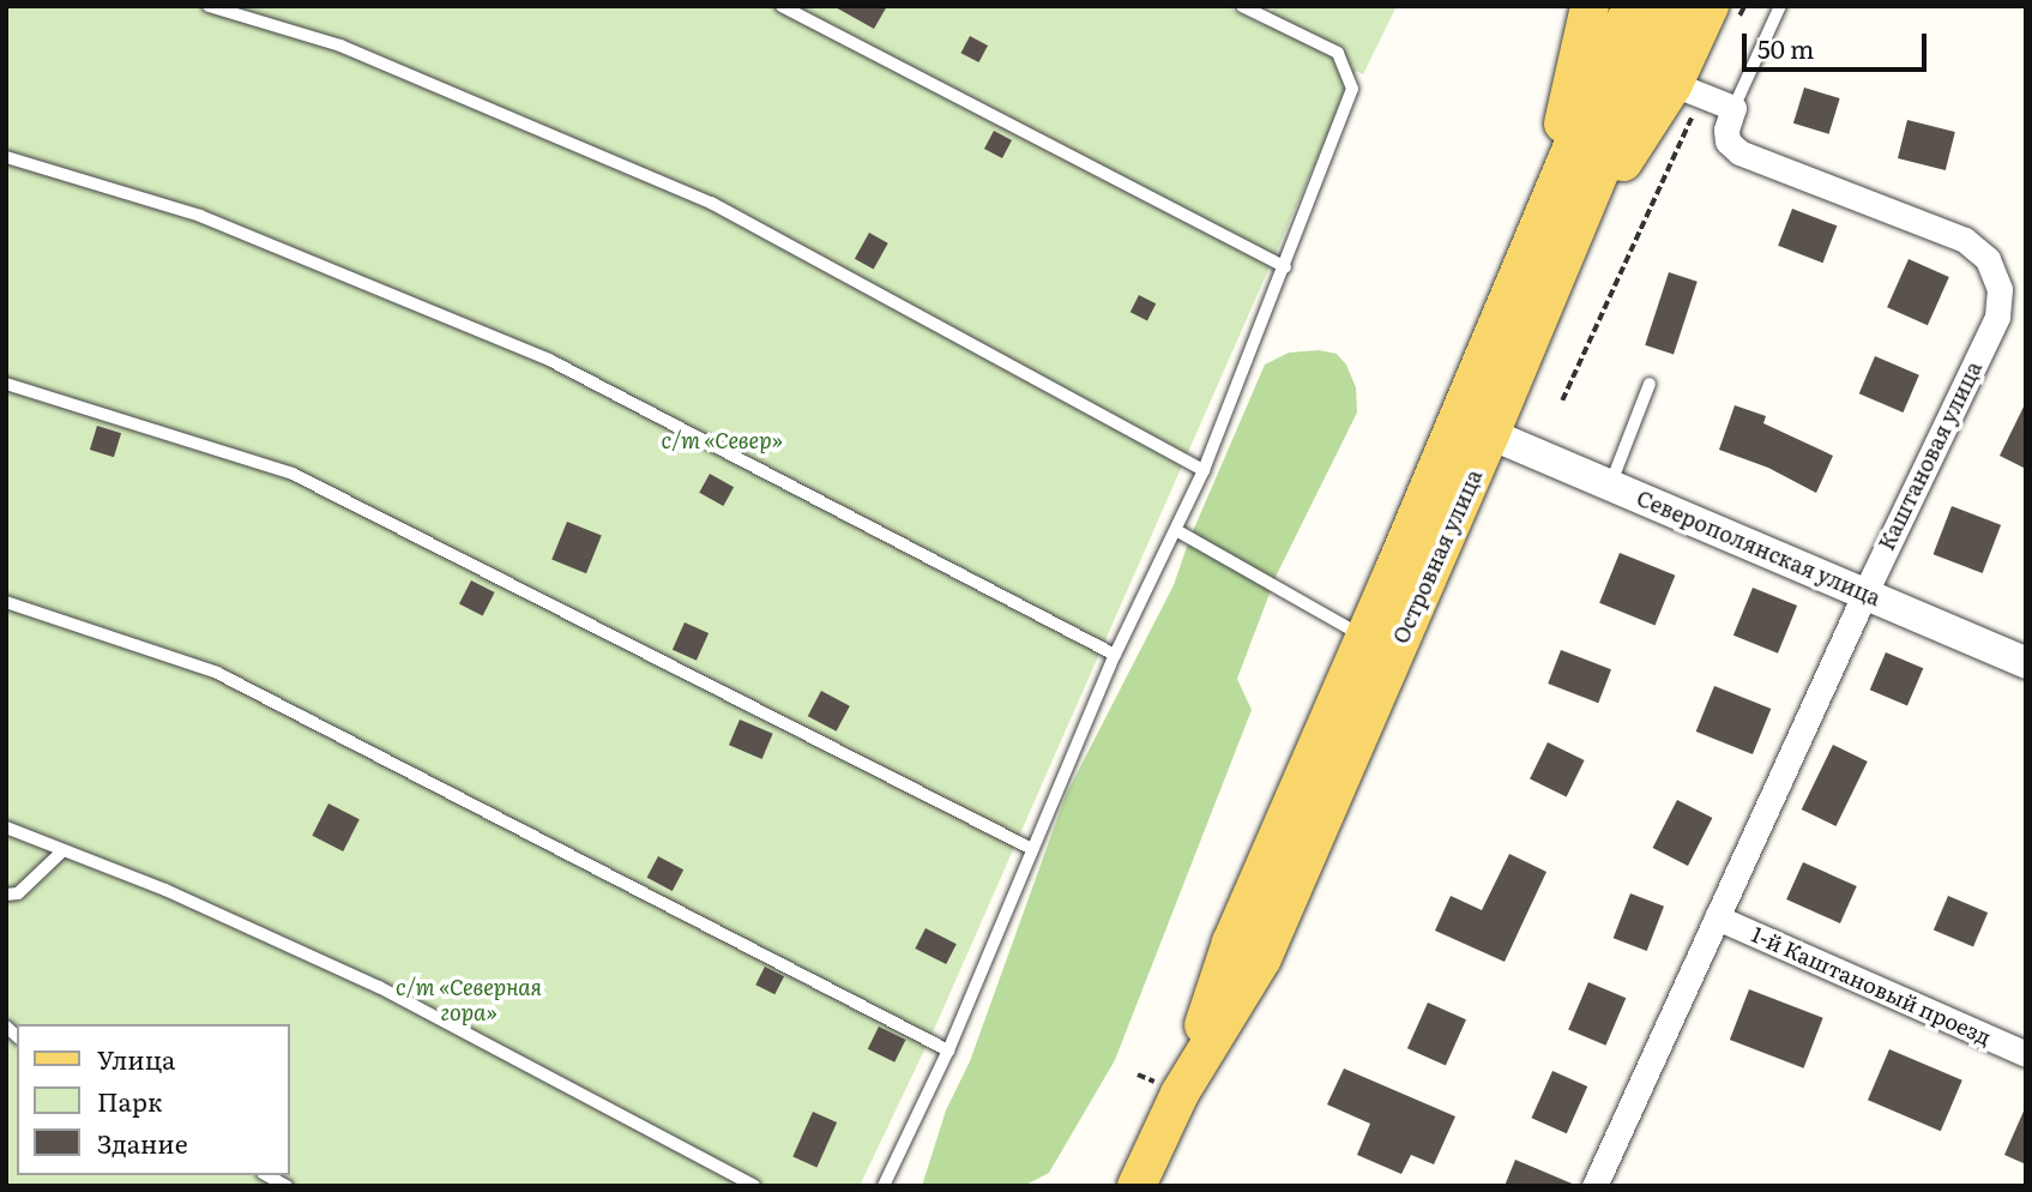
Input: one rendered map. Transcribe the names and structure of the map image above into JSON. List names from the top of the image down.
{
  "streets": {
    "main road": ["Островная улица"],
    "street": ["Каштановая улица", "Северополянская улица", "1-й Каштановый проезд"]
  },
  "crossings": [
    ["Каштановая улица", "Северополянская улица"],
    ["Каштановая улица", "1-й Каштановый проезд"],
    ["Северополянская улица", "Островная улица"]
  ],
  "parks": ["с/т «Север»", "с/т «Северная гора»"],
  "legend": ["Улица", "Парк", "Здание"],
  "scale_bar": "50 m"
}
